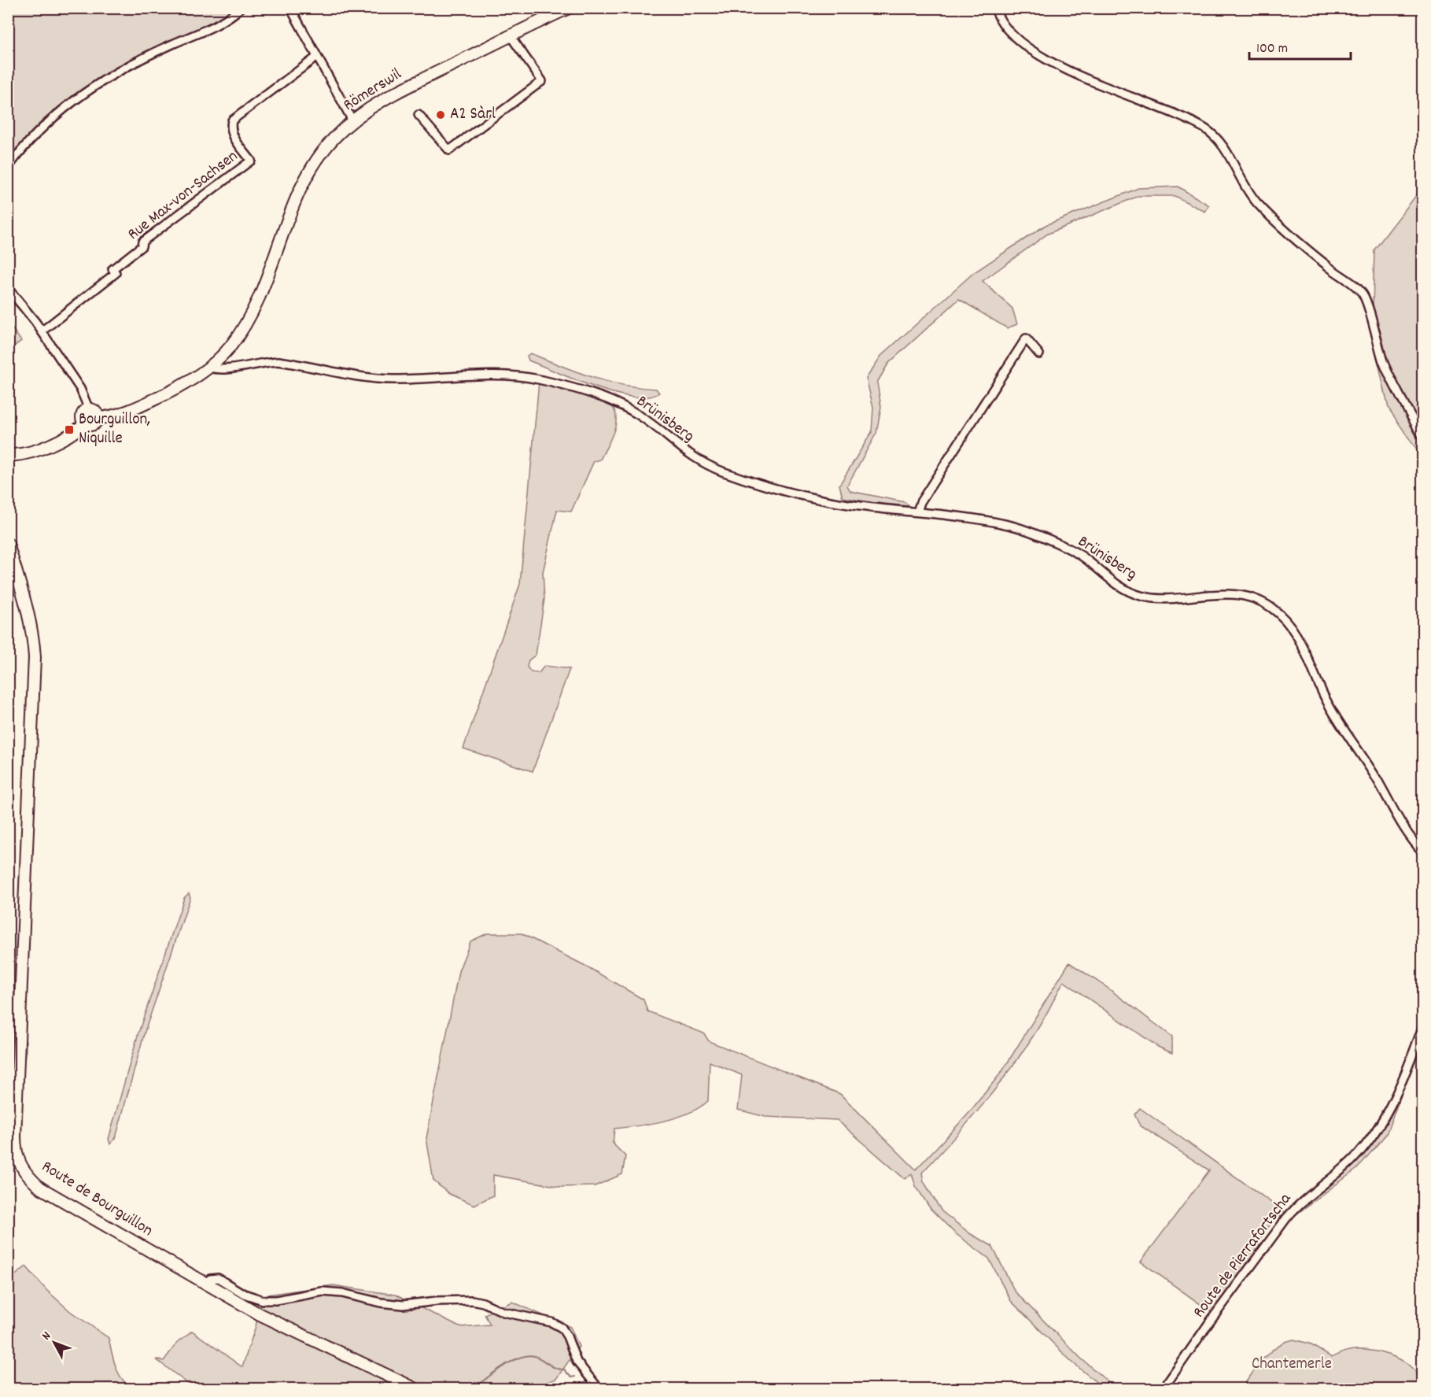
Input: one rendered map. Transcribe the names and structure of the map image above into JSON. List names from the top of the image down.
{
  "streets": {
    "main road": ["Römerswil", "Route de Bourguillon"],
    "street": ["Rue Max-von-Sachsen", "Brünisberg", "Route de Pierrafortscha"]
  },
  "crossings": [
    ["Römerswil", "Brünisberg"]
  ],
  "parks": ["Chantemerle"],
  "places": {
    "other": ["A2 Sàrl"],
    "transit": ["Bourguillon, Niquille"]
  },
  "scale_bar": "100 m",
  "north": "top left"
}
